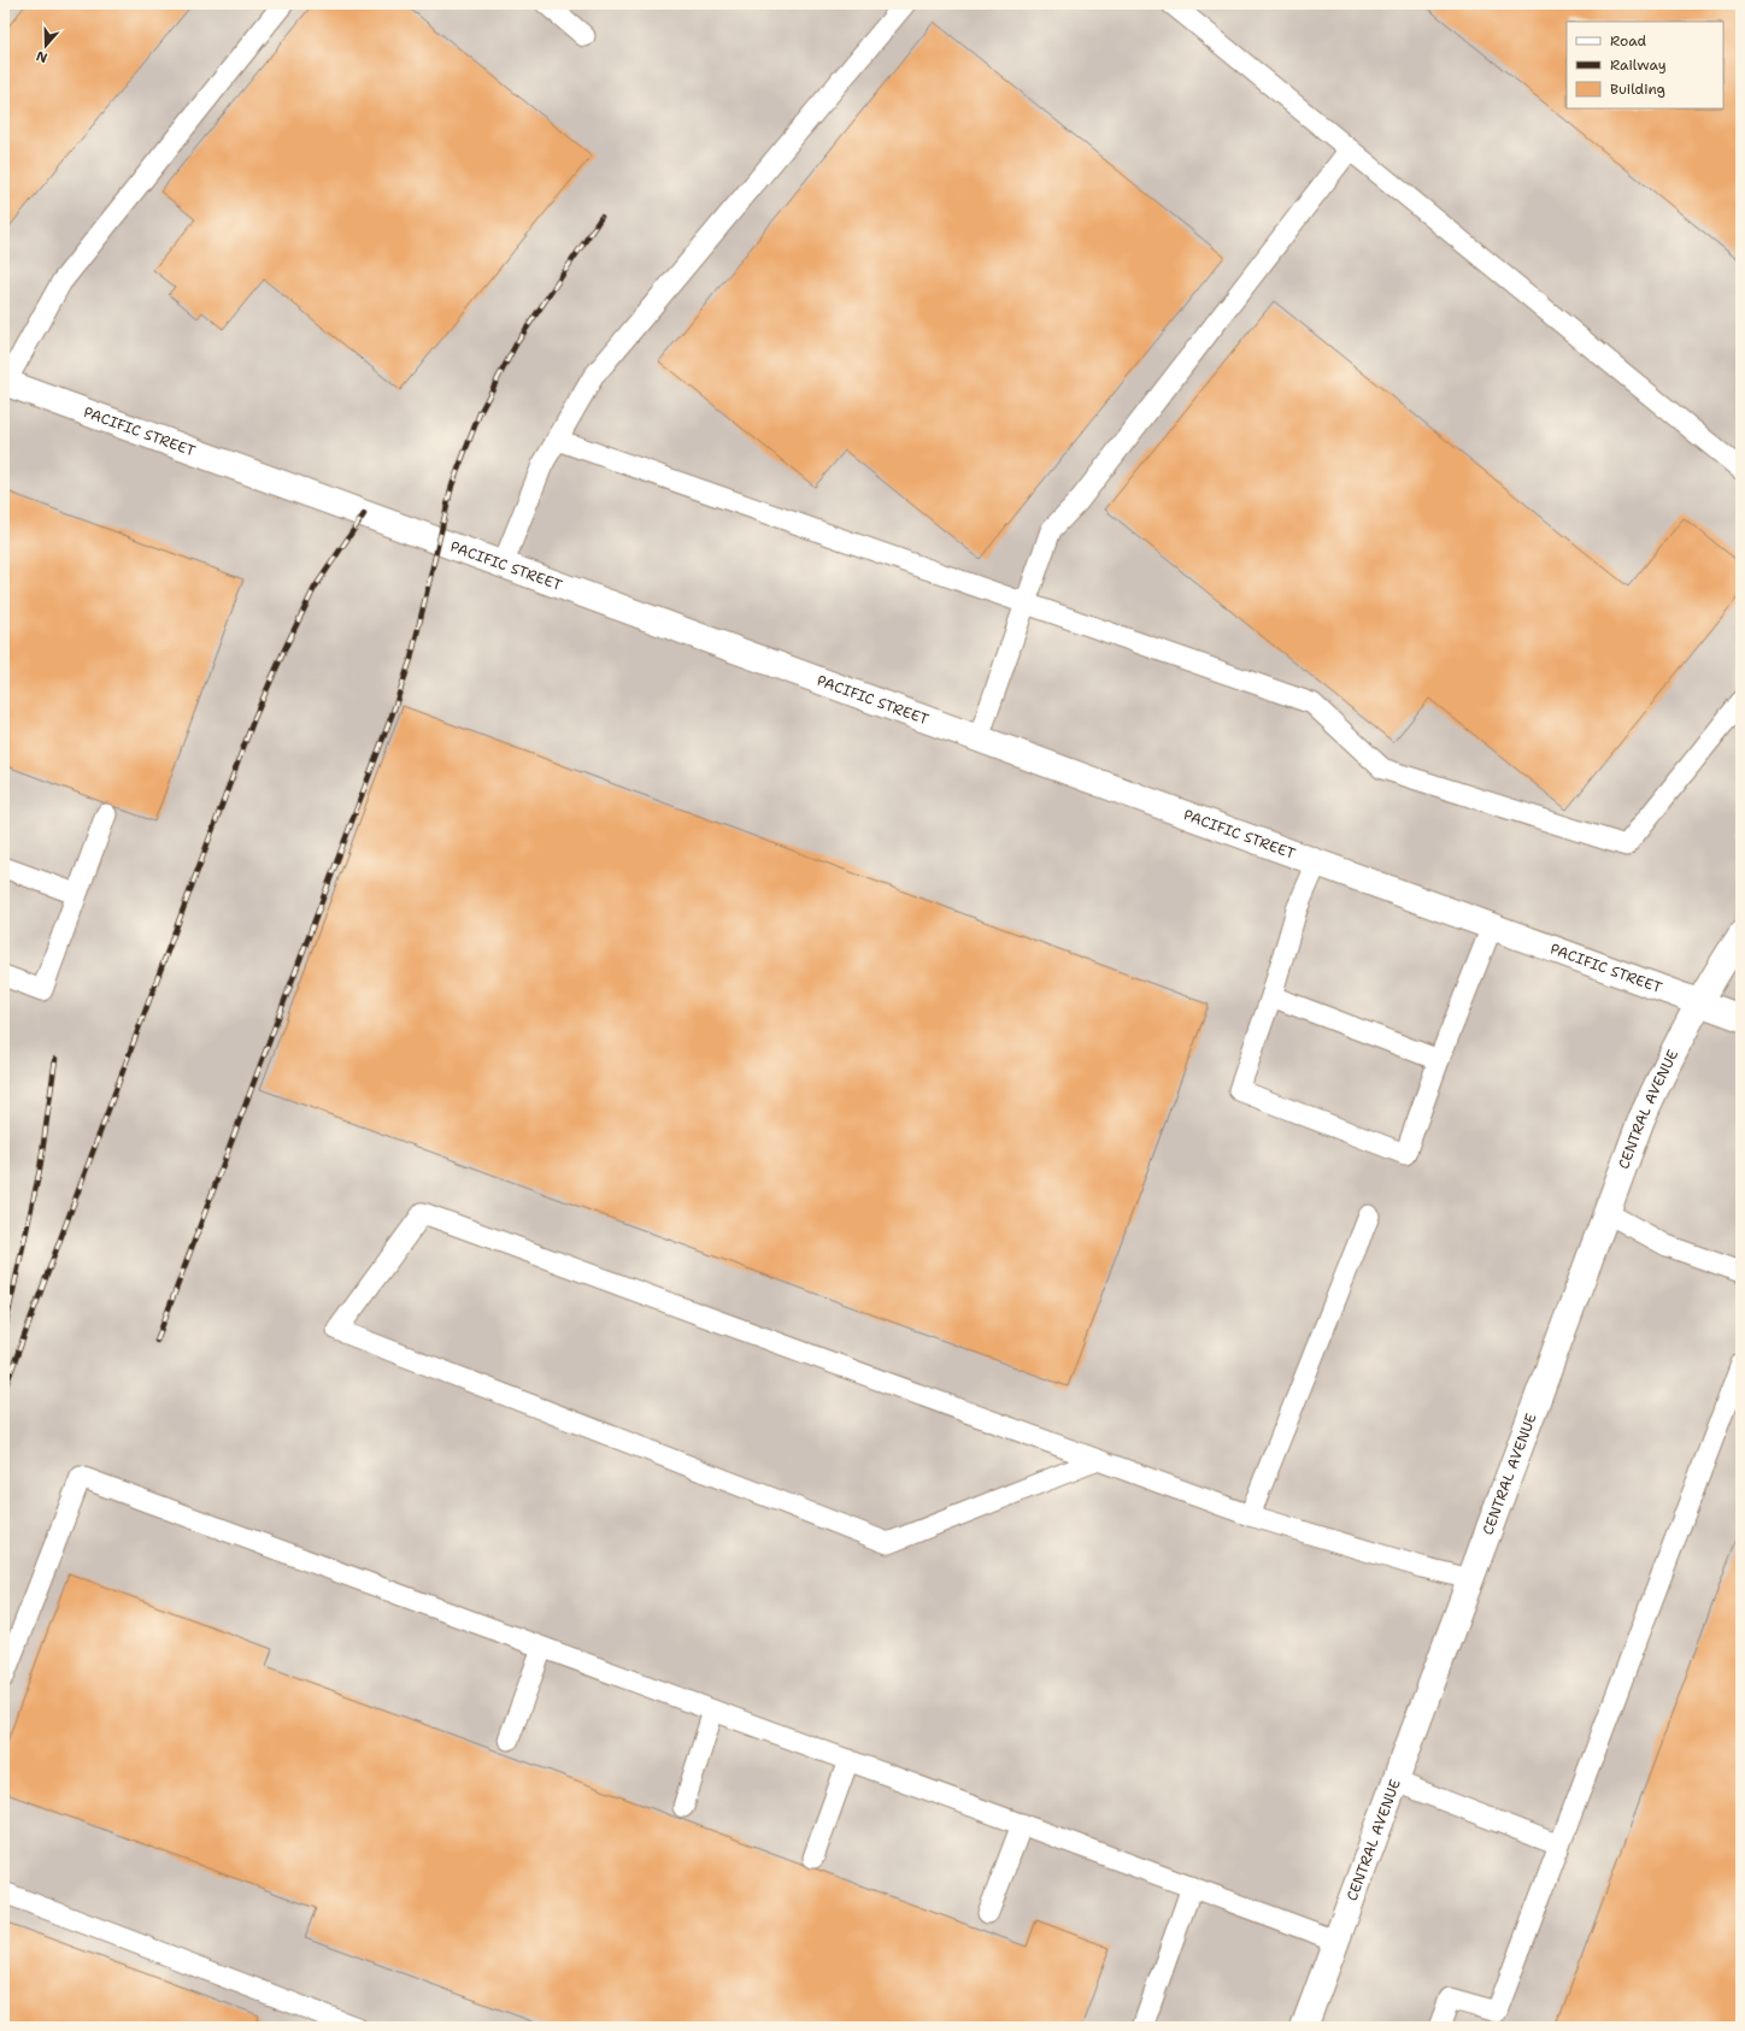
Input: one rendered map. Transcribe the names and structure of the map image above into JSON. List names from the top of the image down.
{
  "streets": {
    "street": ["PACIFIC STREET", "CENTRAL AVENUE"]
  },
  "crossings": [
    ["PACIFIC STREET", "CENTRAL AVENUE"]
  ],
  "legend": ["Road", "Railway", "Building"],
  "north": "bottom"
}
